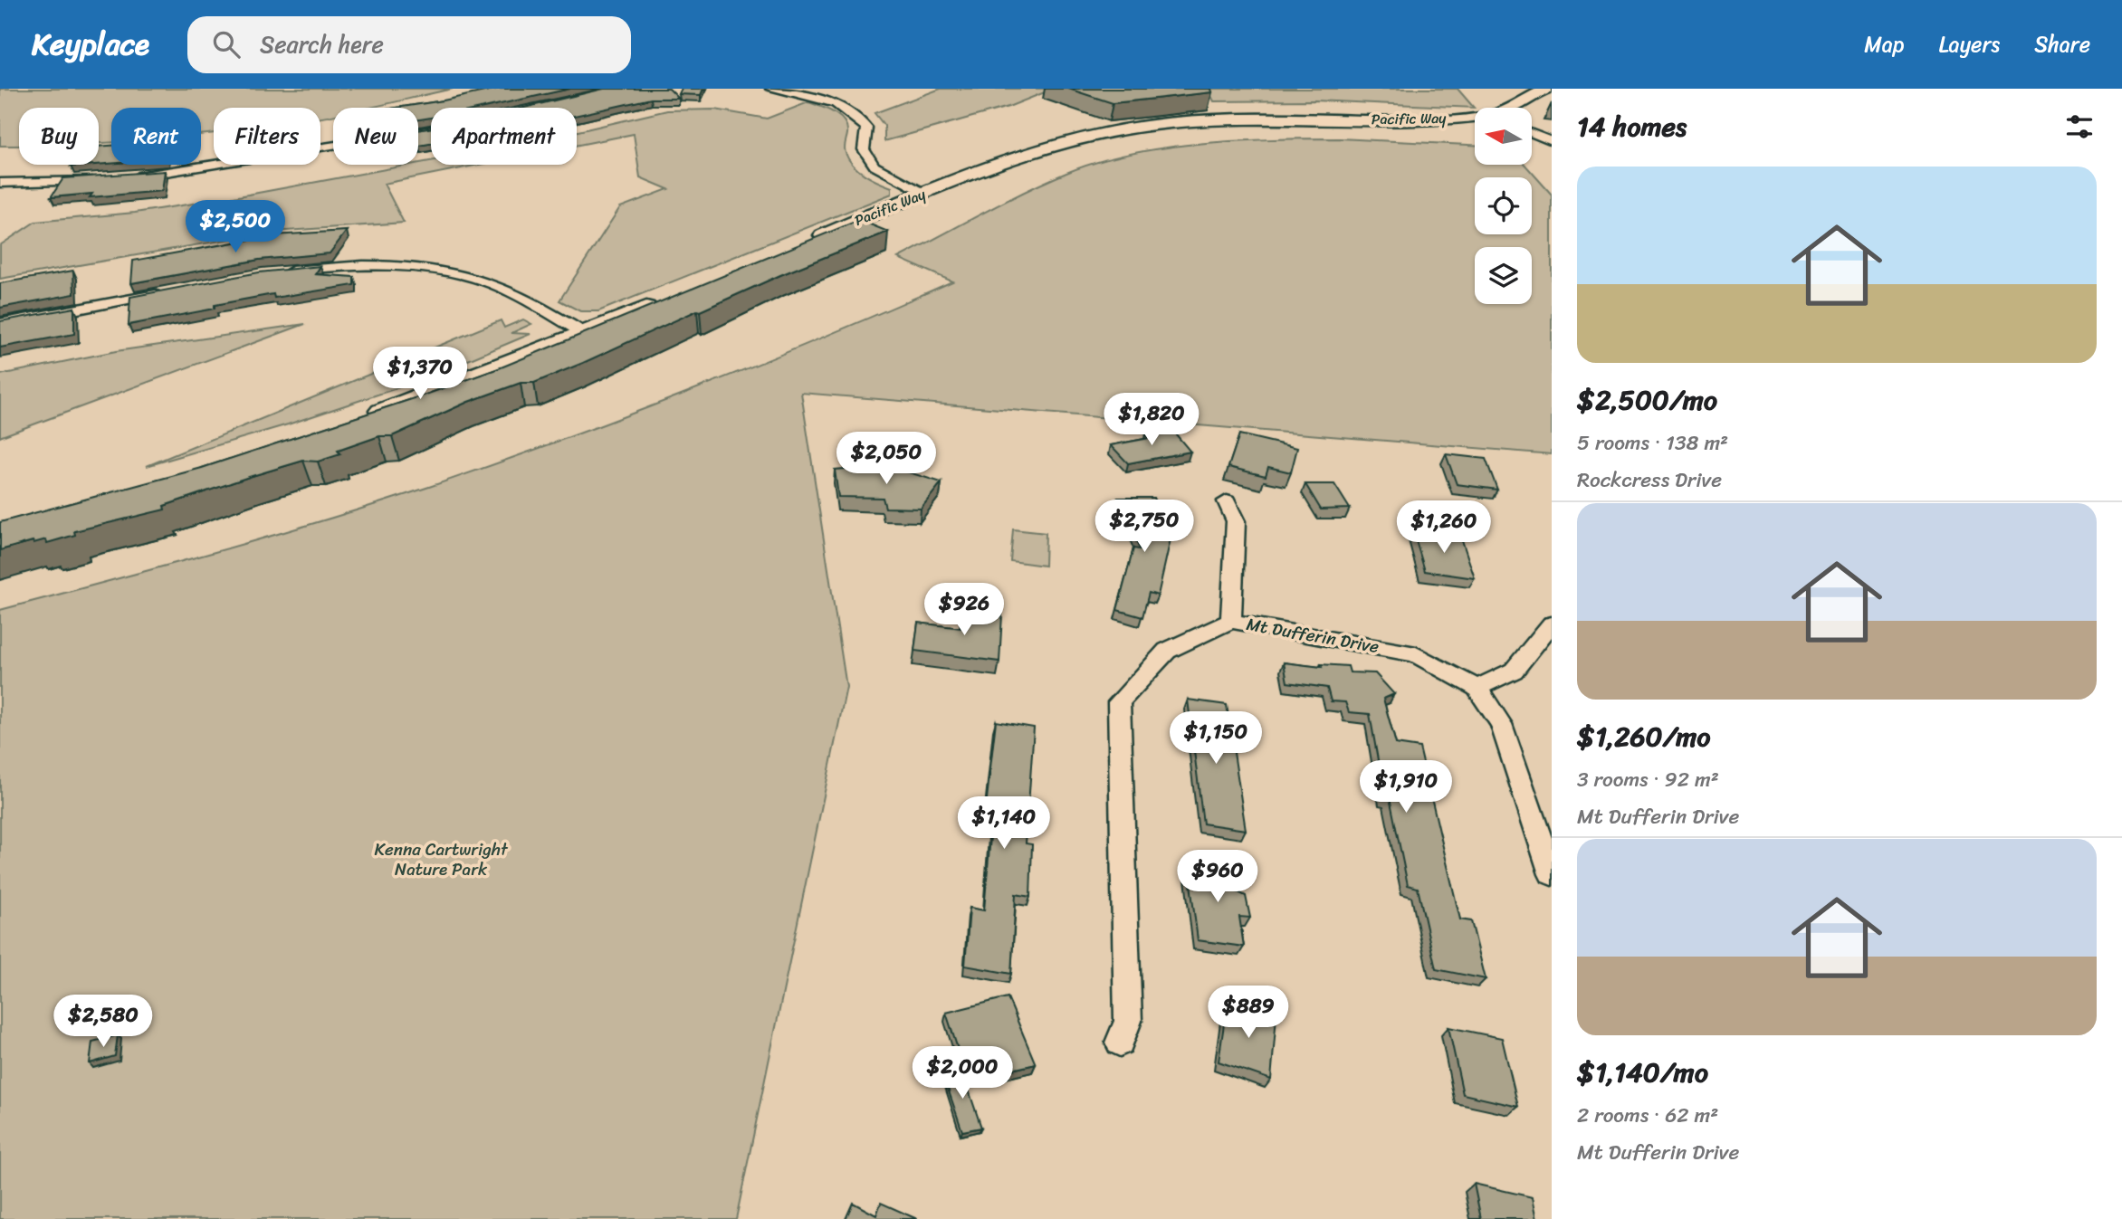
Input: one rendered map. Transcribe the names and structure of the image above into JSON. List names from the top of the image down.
{
  "streets": {
    "street": ["Pacific Way", "Mt Dufferin Drive"]
  },
  "parks": ["Kenna Cartwright Nature Park"],
  "north": "left",
  "page": {
    "header": "Keyplace",
    "search": "Search here",
    "nav": ["Map", "Layers", "Share"],
    "heading": "14 homes",
    "chip": [
      "Buy",
      "Rent",
      "Filters",
      "New",
      "Apartment"
    ],
    "list": [
      {
        "name": "$2,500/mo",
        "note": "5 rooms · 138 m² · Rockcress Drive"
      },
      {
        "name": "$1,260/mo",
        "note": "3 rooms · 92 m² · Mt Dufferin Drive"
      },
      {
        "name": "$1,140/mo",
        "note": "2 rooms · 62 m² · Mt Dufferin Drive"
      }
    ],
    "price": [
      "$2,500",
      "$1,370",
      "$1,820",
      "$2,050",
      "$2,750",
      "$1,260",
      "$926",
      "$1,150",
      "$1,910",
      "$1,140",
      "$960",
      "$889",
      "$2,580",
      "$2,000"
    ]
  }
}
